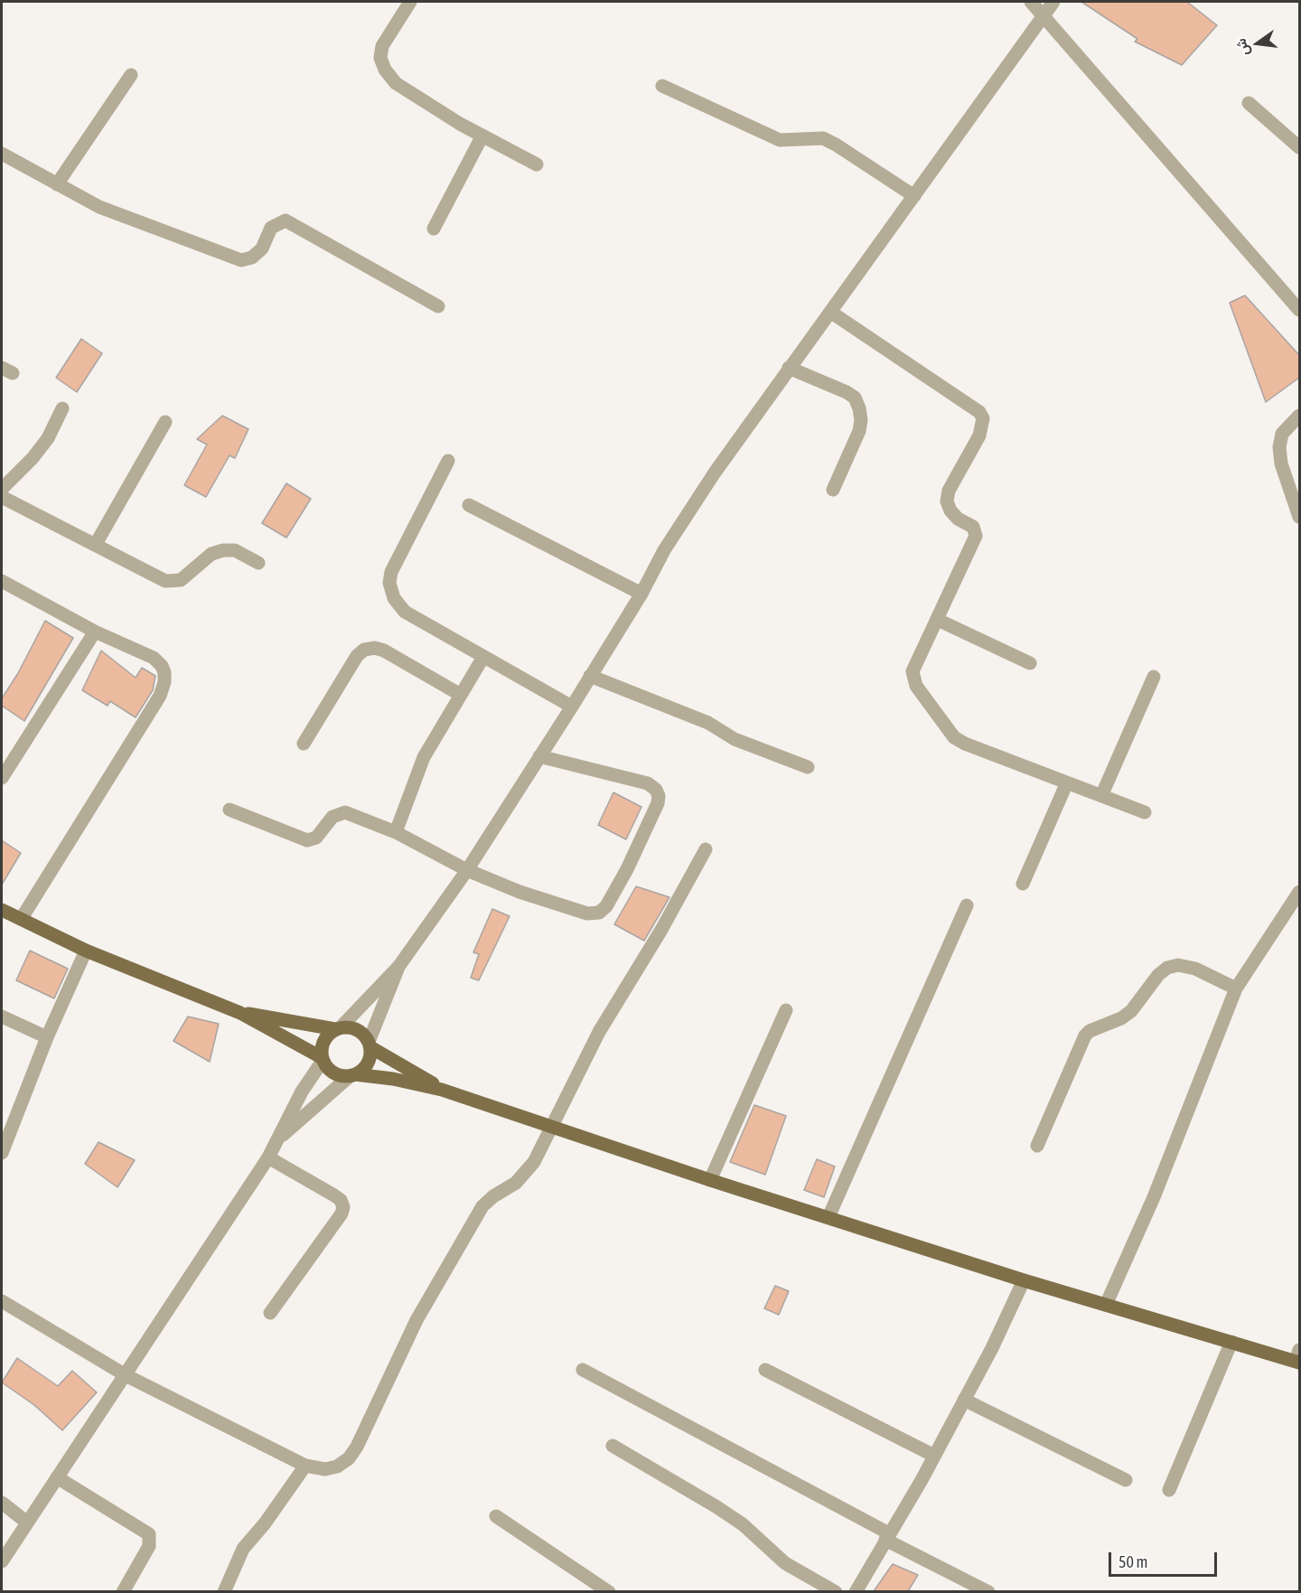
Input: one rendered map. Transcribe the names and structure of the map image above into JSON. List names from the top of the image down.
{
  "scale_bar": "50 m",
  "north": "left"
}
